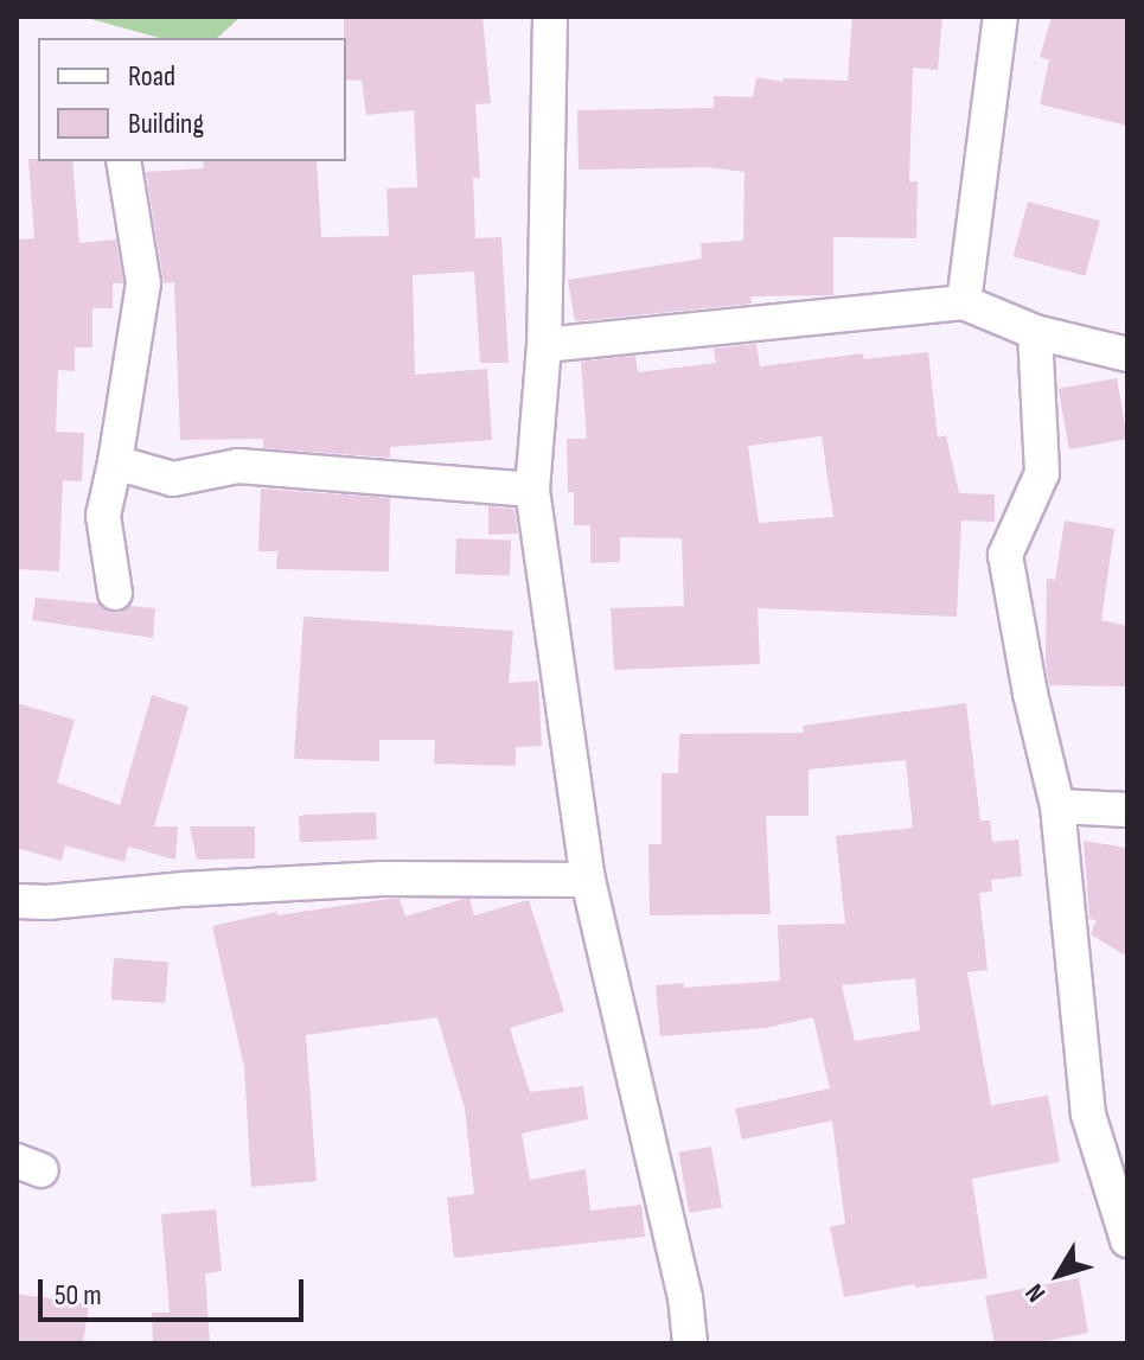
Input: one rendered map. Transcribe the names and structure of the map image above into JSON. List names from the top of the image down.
{
  "legend": ["Road", "Building"],
  "scale_bar": "50 m",
  "north": "bottom left"
}
